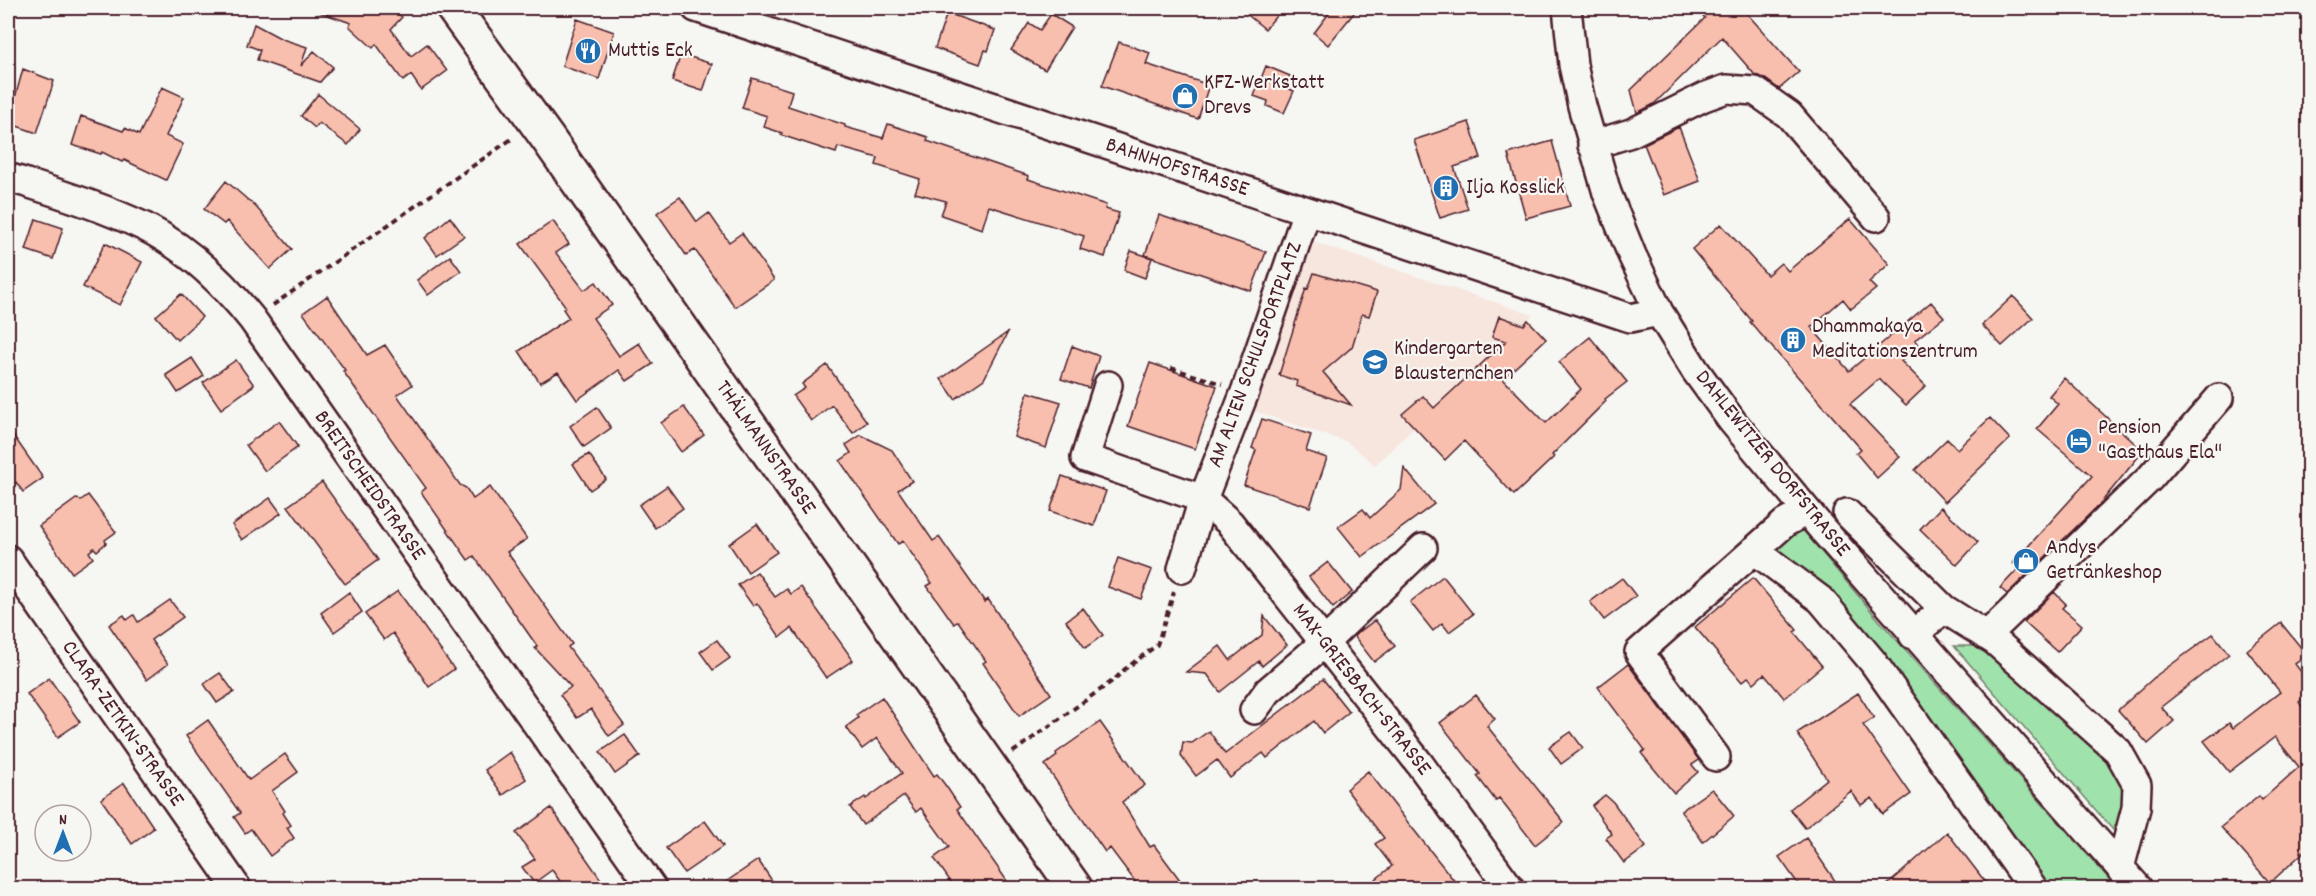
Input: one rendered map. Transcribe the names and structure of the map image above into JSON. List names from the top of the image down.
{
  "streets": {
    "main road": ["THÄLMANNSTRASSE"],
    "street": [
      "BAHNHOFSTRASSE",
      "AM ALTEN SCHULSPORTPLATZ",
      "DAHLEWITZER DORFSTRASSE",
      "BREITSCHEIDSTRASSE",
      "MAX-GRIESBACH-STRASSE",
      "CLARA-ZETKIN-STRASSE"
    ]
  },
  "crossings": [
    ["BAHNHOFSTRASSE", "AM ALTEN SCHULSPORTPLATZ"],
    ["BAHNHOFSTRASSE", "DAHLEWITZER DORFSTRASSE"],
    ["AM ALTEN SCHULSPORTPLATZ", "MAX-GRIESBACH-STRASSE"]
  ],
  "places": {
    "restaurant": ["Muttis Eck"],
    "shop": ["KFZ-Werkstatt Drevs", "Andys Getränkeshop"],
    "building": ["Ilja Kosslick", "Dhammakaya Meditationszentrum"],
    "school or university": ["Kindergarten Blausternchen"],
    "hotel": ["Pension \"Gasthaus Ela\""]
  },
  "north": "top"
}
